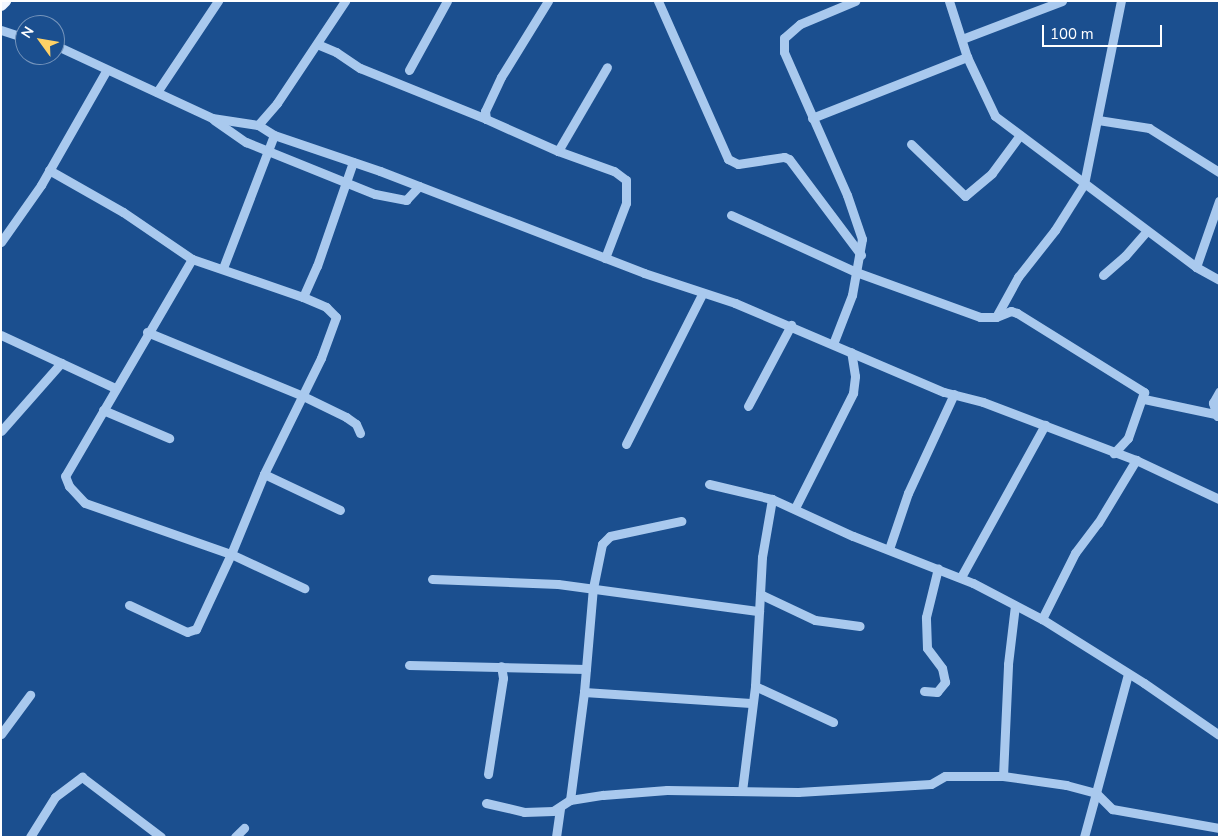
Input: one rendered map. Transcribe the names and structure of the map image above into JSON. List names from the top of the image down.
{
  "scale_bar": "100 m",
  "north": "top left"
}
